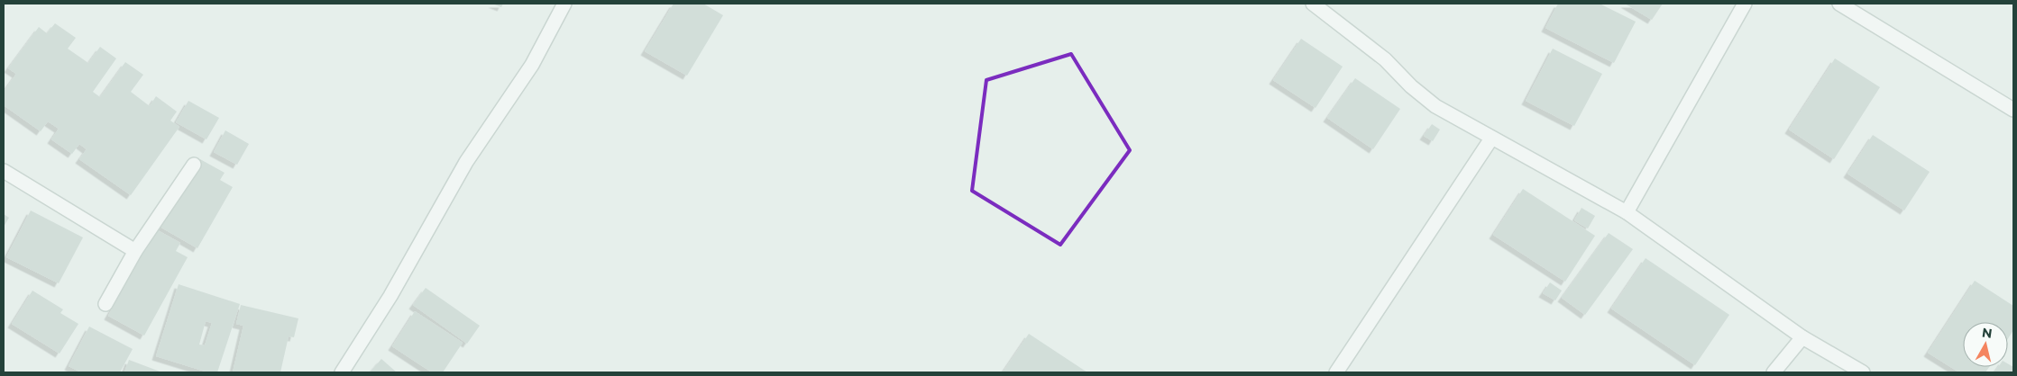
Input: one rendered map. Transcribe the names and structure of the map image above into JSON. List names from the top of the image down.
{
  "north": "top"
}
